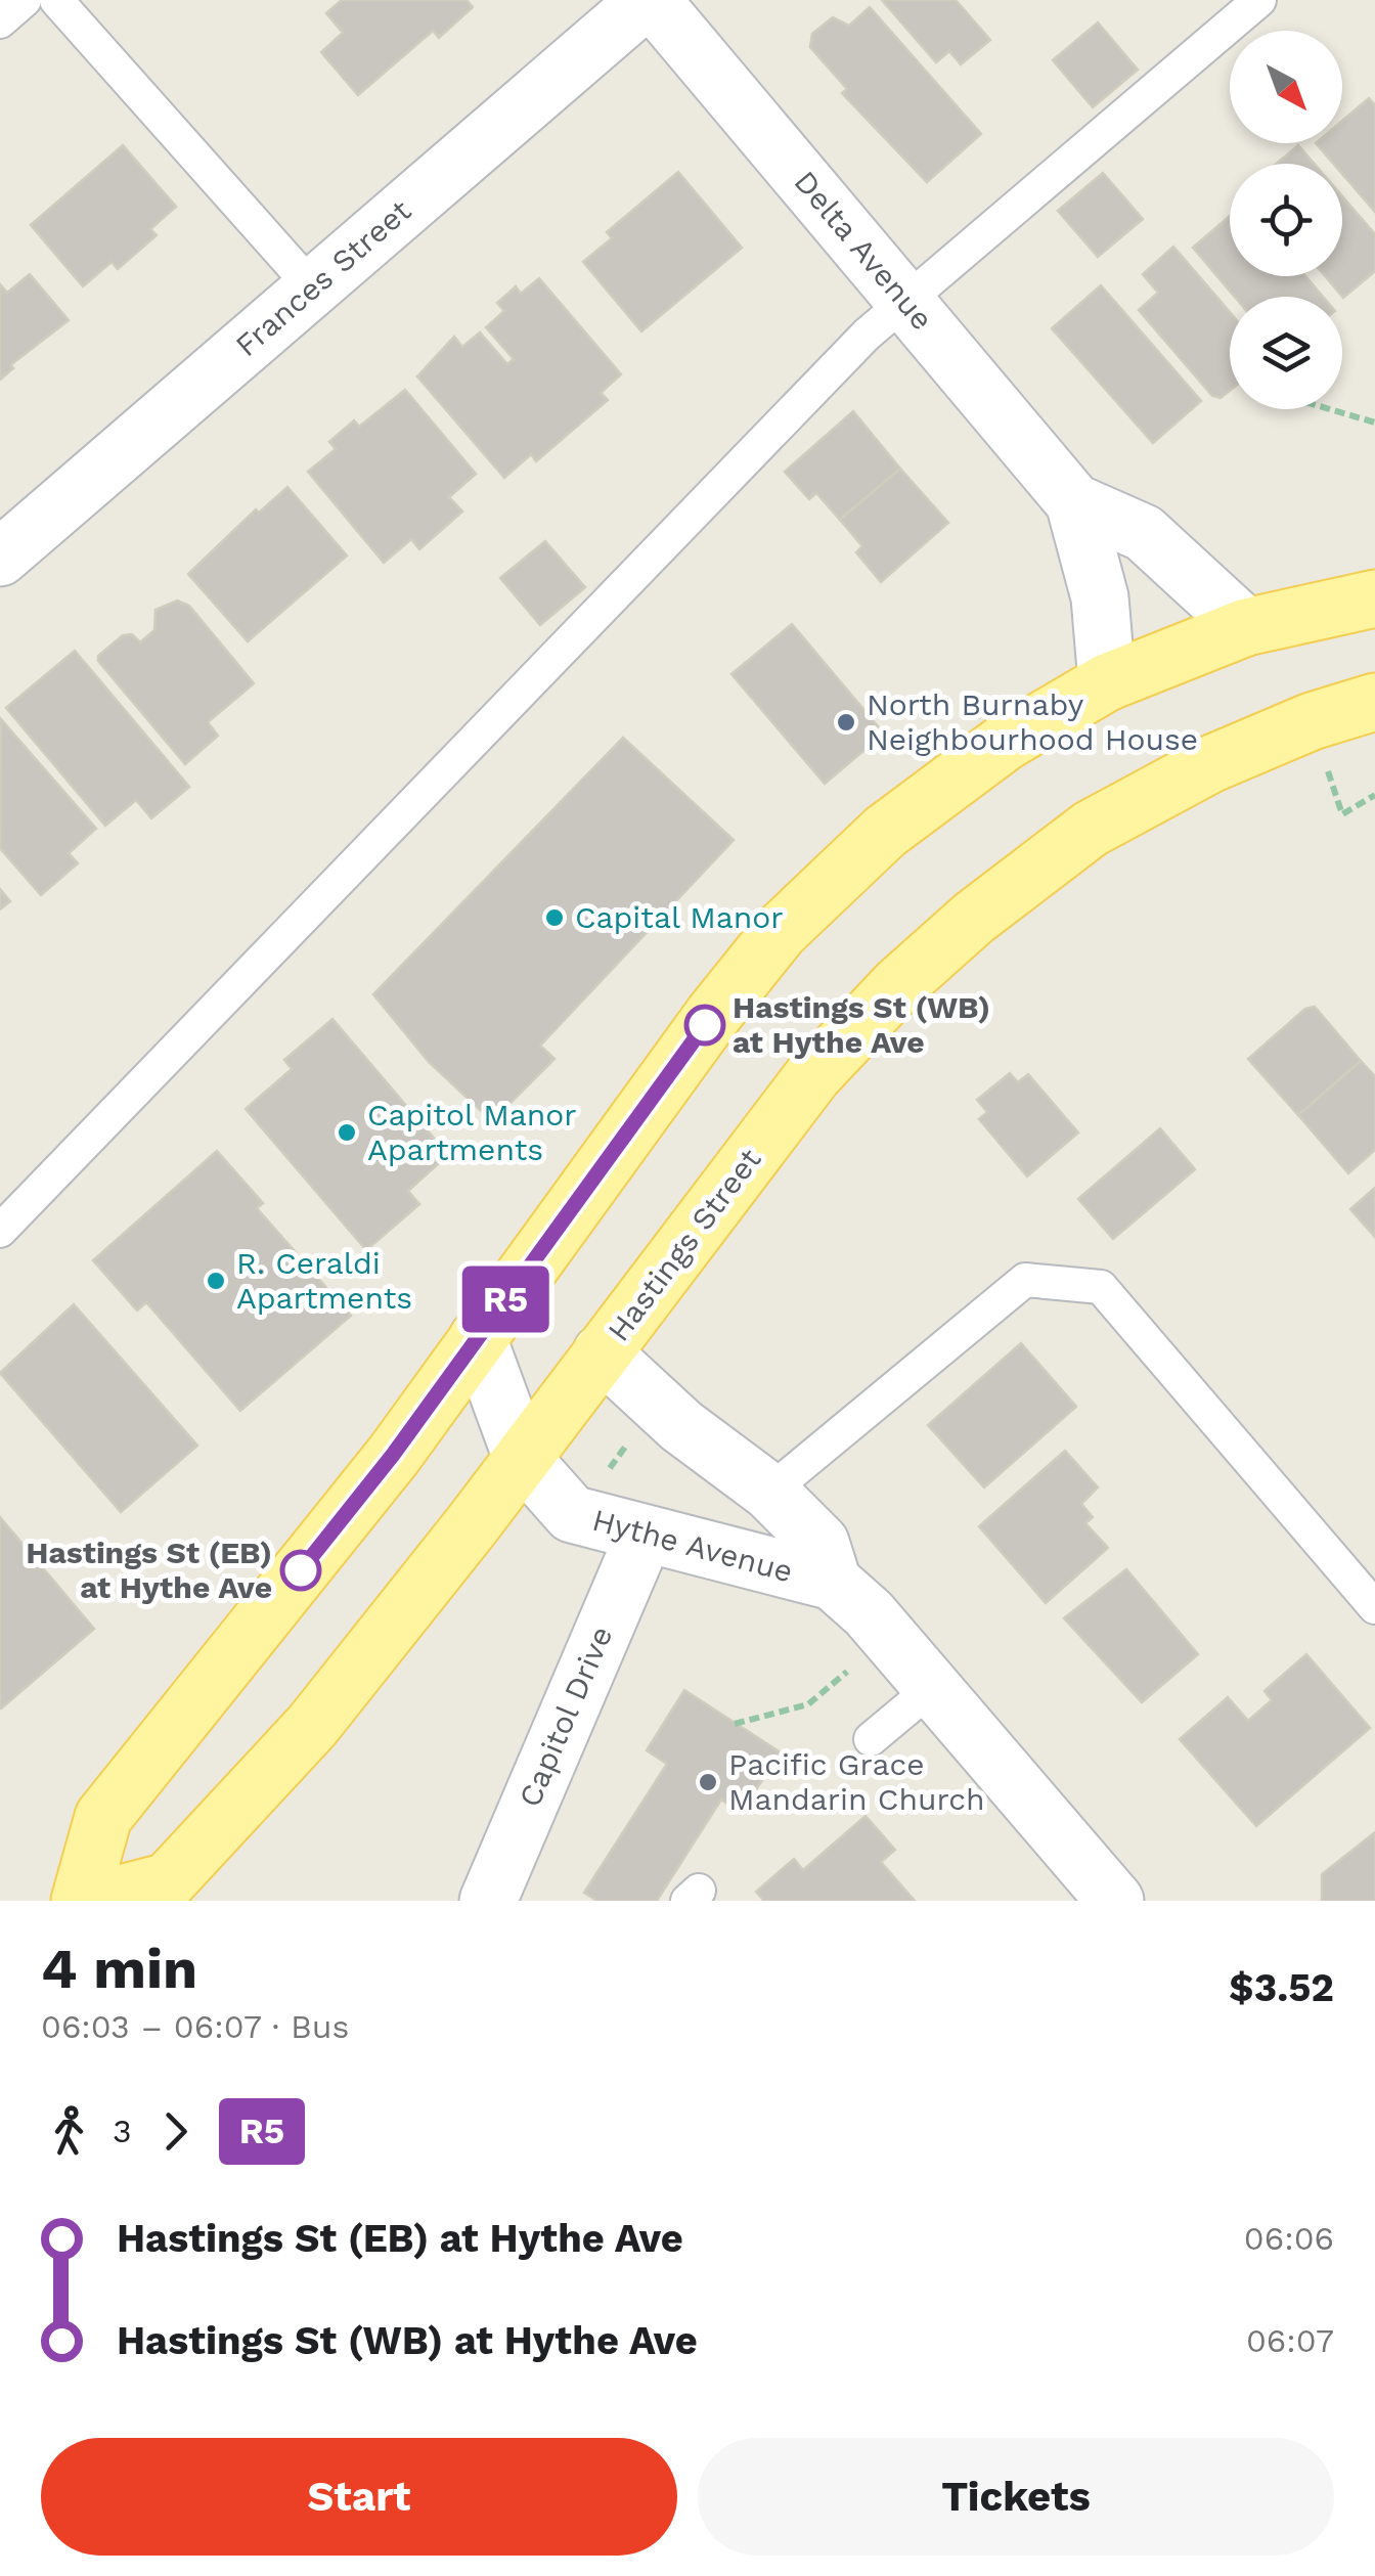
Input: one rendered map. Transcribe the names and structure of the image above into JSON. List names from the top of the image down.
{
  "streets": {
    "main road": ["Hastings Street"],
    "street": [
      "Delta Avenue",
      "Frances Street",
      "Hythe Avenue",
      "Capitol Drive"
    ]
  },
  "crossings": [
    ["Delta Avenue", "Frances Street"],
    ["Hastings Street", "Hythe Avenue"],
    ["Hythe Avenue", "Capitol Drive"]
  ],
  "places": [
    "North Burnaby Neighbourhood House",
    "Capital Manor",
    "Hastings St (WB) at Hythe Ave",
    "Capitol Manor Apartments",
    "R. Ceraldi Apartments",
    "Hastings St (EB) at Hythe Ave",
    "Pacific Grace Mandarin Church"
  ],
  "lines": ["bus line R5"],
  "north": "bottom right",
  "page": {
    "on_map": "R5",
    "heading": ["4 min", "06:03 – 06:07 · Bus", "$3.52"],
    "legs": ["3", "R5"],
    "list": [
      {
        "name": "Hastings St (EB) at Hythe Ave",
        "value": "06:06"
      },
      {
        "name": "Hastings St (WB) at Hythe Ave",
        "value": "06:07"
      }
    ],
    "buttons": ["Start", "Tickets"]
  }
}
